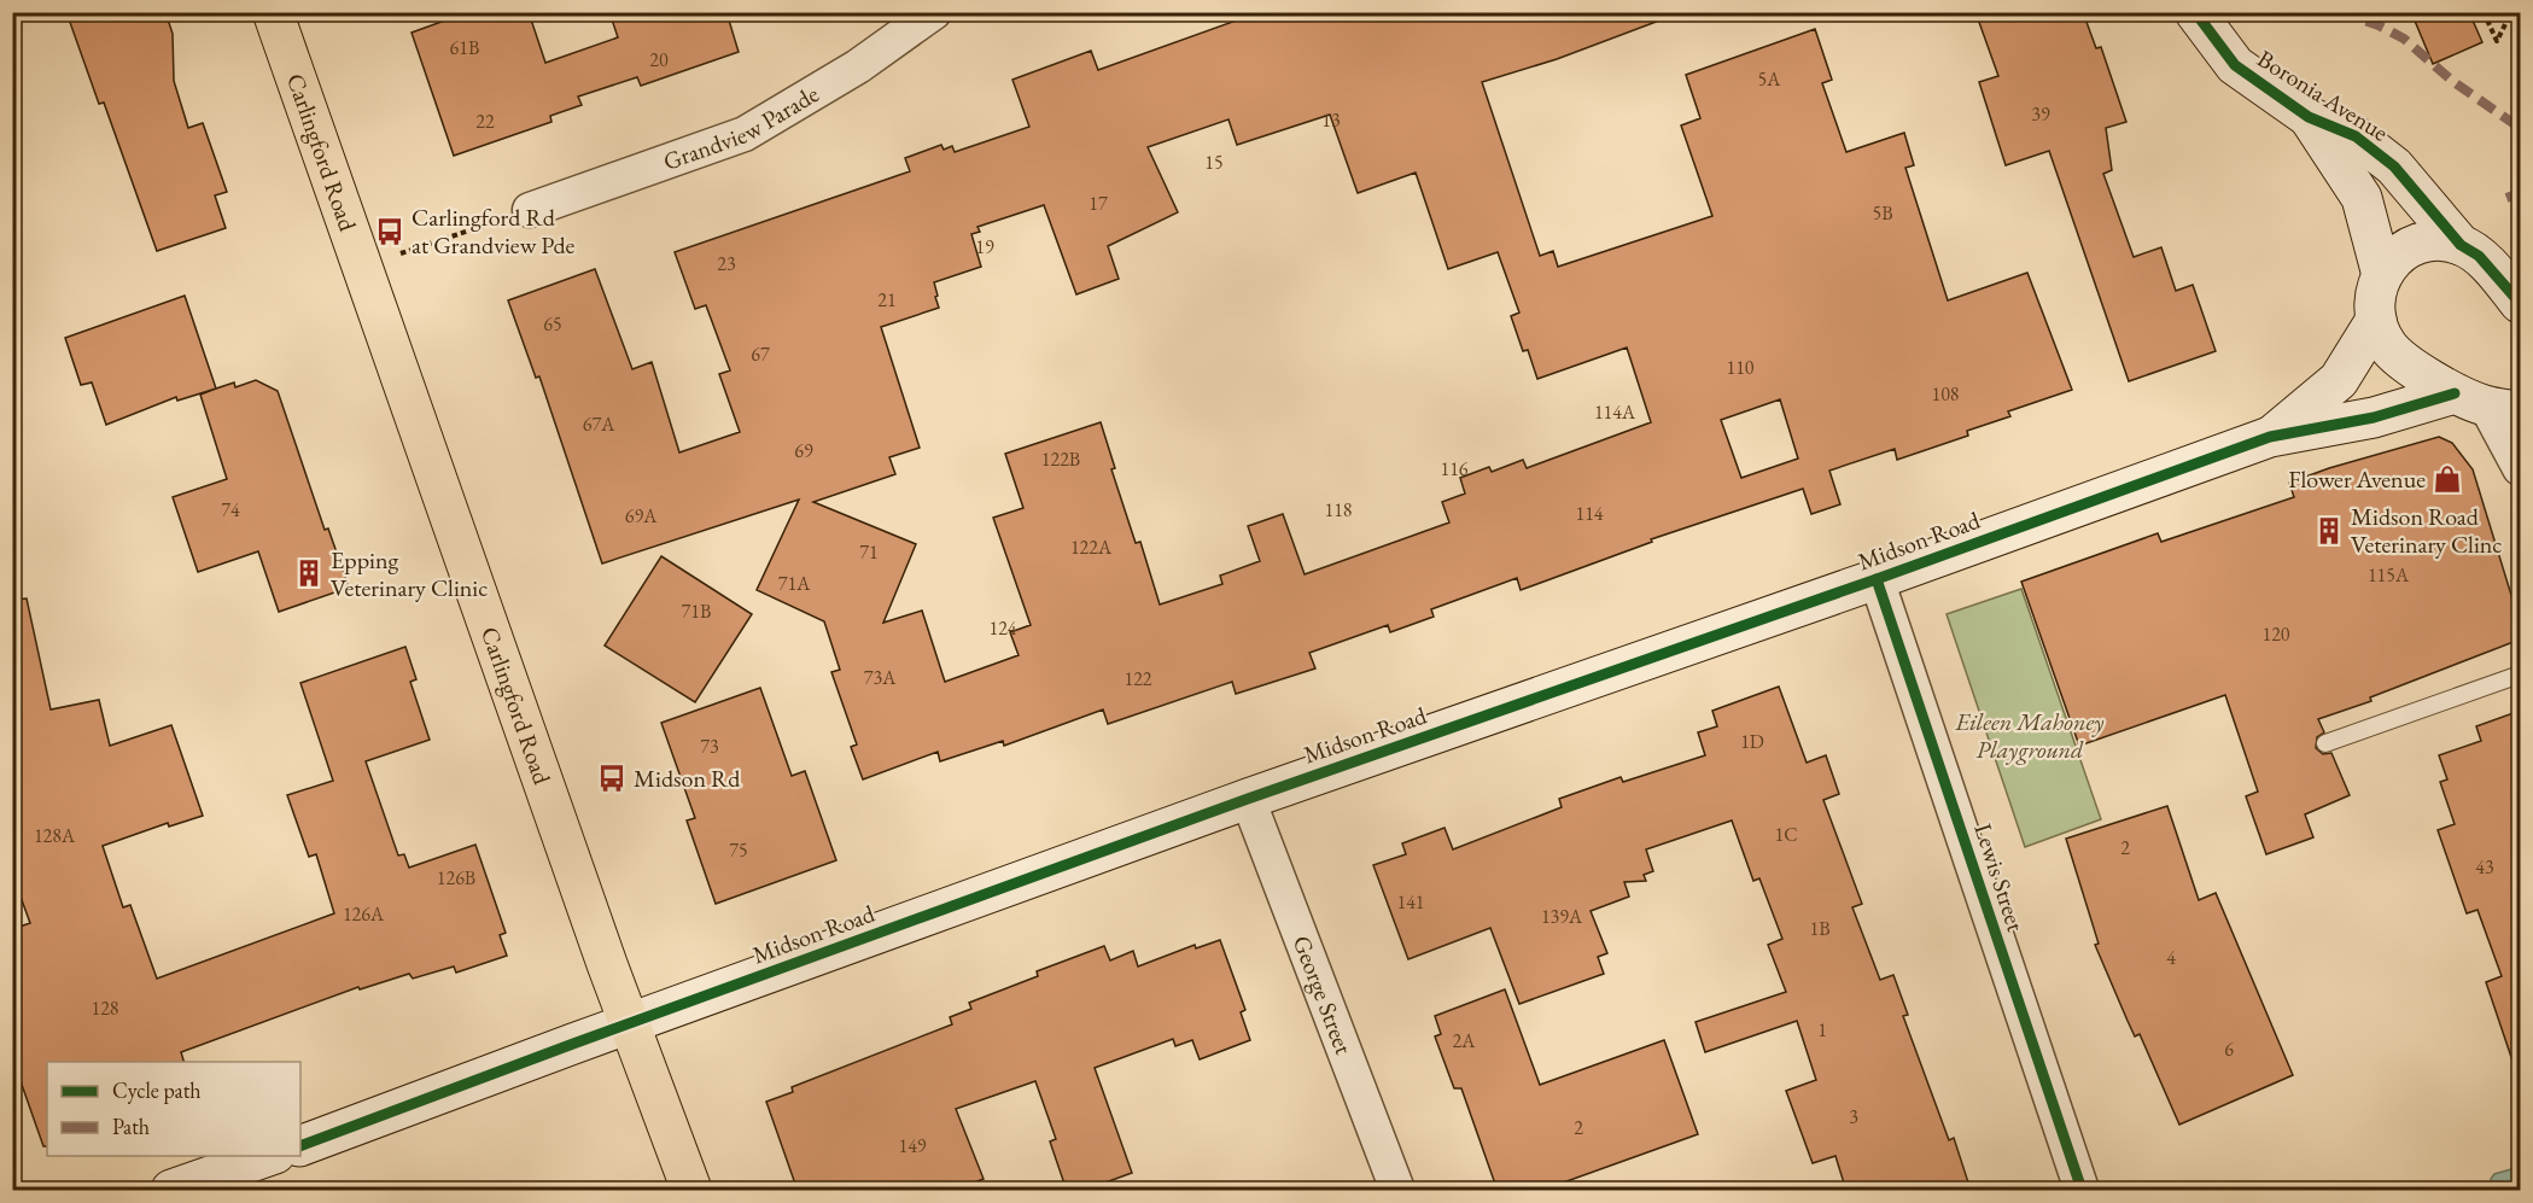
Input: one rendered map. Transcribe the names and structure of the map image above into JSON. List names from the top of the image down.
{
  "streets": {
    "main road": ["Carlingford Road"],
    "street": [
      "Boronia Avenue",
      "Grandview Parade",
      "Midson Road",
      "Lewis Street",
      "George Street"
    ]
  },
  "crossings": [
    ["Carlingford Road", "Midson Road"],
    ["Midson Road", "Lewis Street"],
    ["Midson Road", "George Street"]
  ],
  "parks": ["Eileen Mahoney Playground"],
  "places": {
    "bus stop": ["Carlingford Rd at Grandview Pde", "Midson Rd"],
    "shop": ["Flower Avenue"],
    "building": ["Midson Road Veterinary Clinc", "Epping Veterinary Clinic"]
  },
  "house_numbers": [
    "61B",
    "20",
    "5A",
    "39",
    "13",
    "22",
    "15",
    "17",
    "5B",
    "19",
    "23",
    "21",
    "65",
    "67",
    "110",
    "108",
    "114A",
    "67A",
    "69",
    "122B",
    "116",
    "74",
    "118",
    "114",
    "69A",
    "122A",
    "71",
    "115A",
    "71A",
    "71B",
    "124",
    "120",
    "73A",
    "122",
    "1D",
    "73",
    "1C",
    "128A",
    "2",
    "75",
    "43",
    "126B",
    "141",
    "126A",
    "139A",
    "1B",
    "4",
    "128",
    "1",
    "2A",
    "6",
    "3",
    "2",
    "149"
  ],
  "legend": ["Cycle path", "Path"]
}
